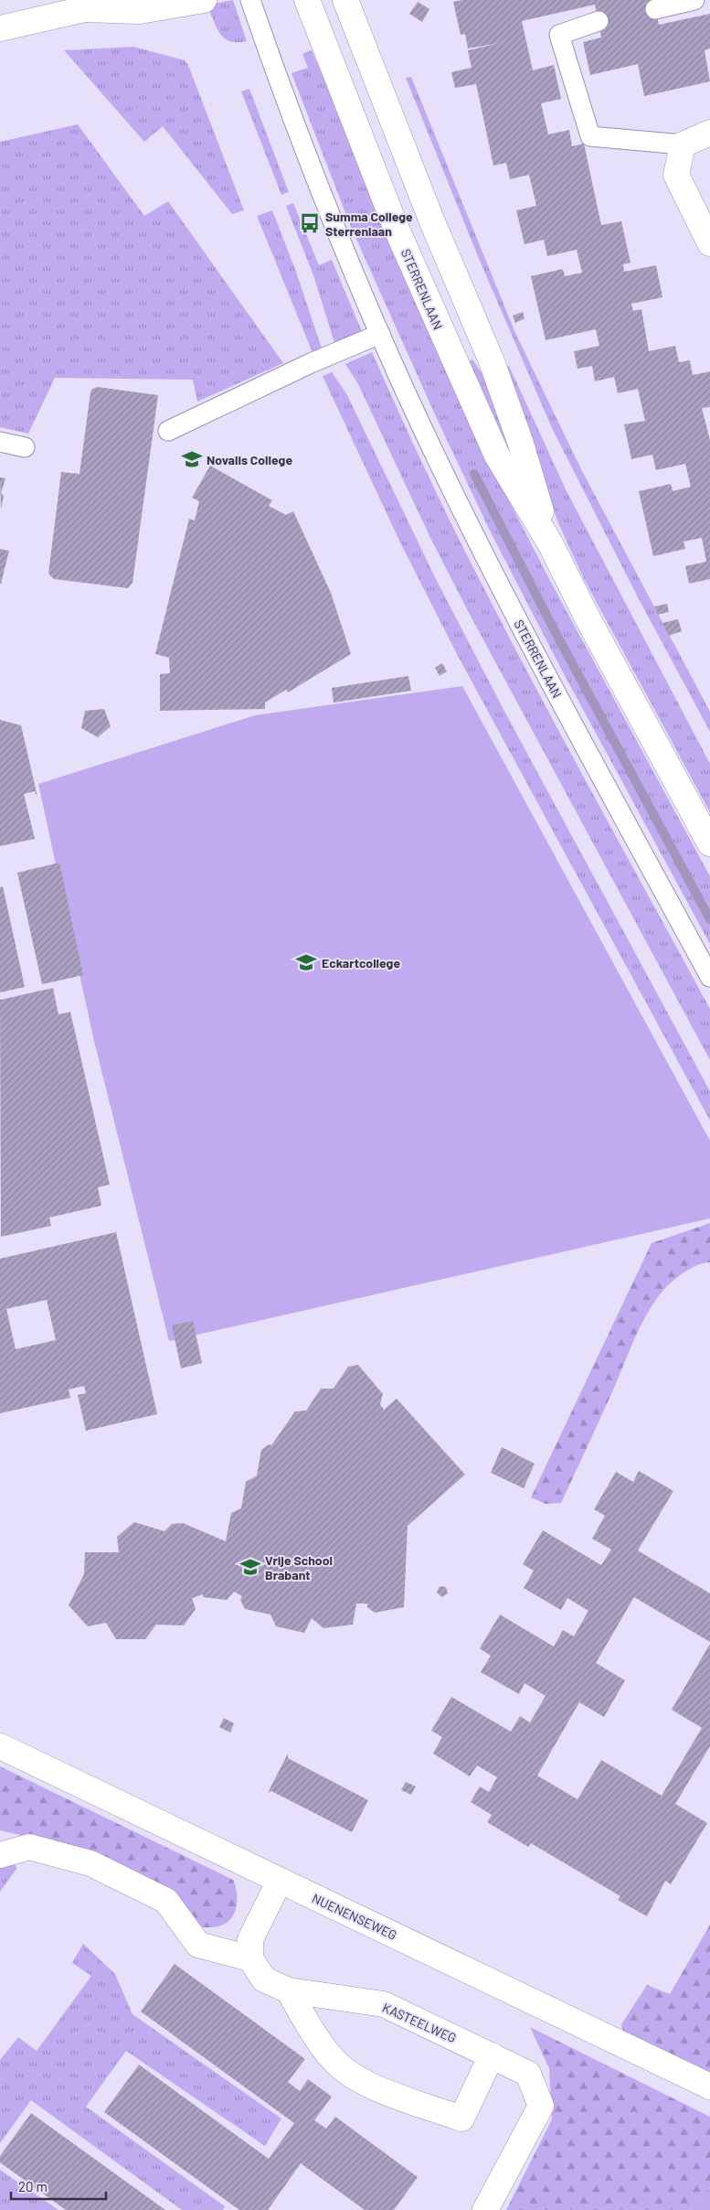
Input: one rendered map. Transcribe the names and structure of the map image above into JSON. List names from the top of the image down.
{
  "streets": {
    "street": ["STERRENLAAN", "NUENENSEWEG", "KASTEELWEG"]
  },
  "places": {
    "bus stop": ["Summa College Sterrenlaan"],
    "school or university": ["Novalis College", "Eckartcollege", "Vrije School Brabant"]
  },
  "scale_bar": "20 m"
}
